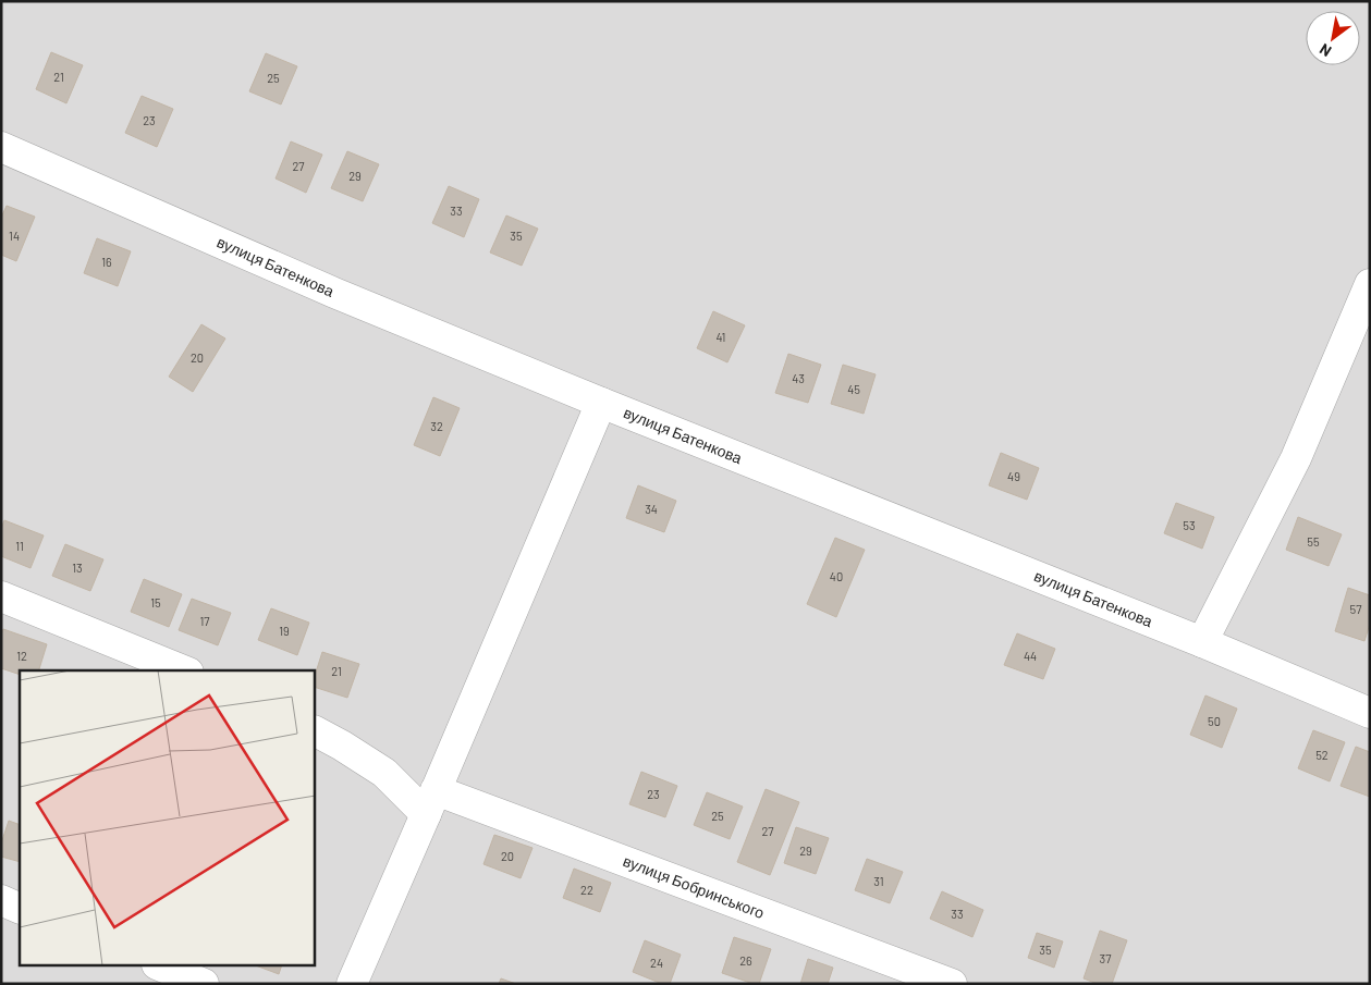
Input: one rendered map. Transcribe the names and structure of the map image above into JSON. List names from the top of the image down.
{
  "streets": {
    "street": ["вулиця Батенкова", "вулиця Бобринського"]
  },
  "house_numbers": [
    "21",
    "25",
    "23",
    "27",
    "29",
    "33",
    "14",
    "35",
    "16",
    "41",
    "20",
    "43",
    "45",
    "32",
    "49",
    "34",
    "53",
    "55",
    "11",
    "13",
    "40",
    "15",
    "57",
    "17",
    "19",
    "12",
    "44",
    "21",
    "50",
    "52",
    "23",
    "25",
    "27",
    "29",
    "20",
    "31",
    "22",
    "33",
    "35",
    "37",
    "26",
    "24"
  ],
  "north": "bottom left"
}
